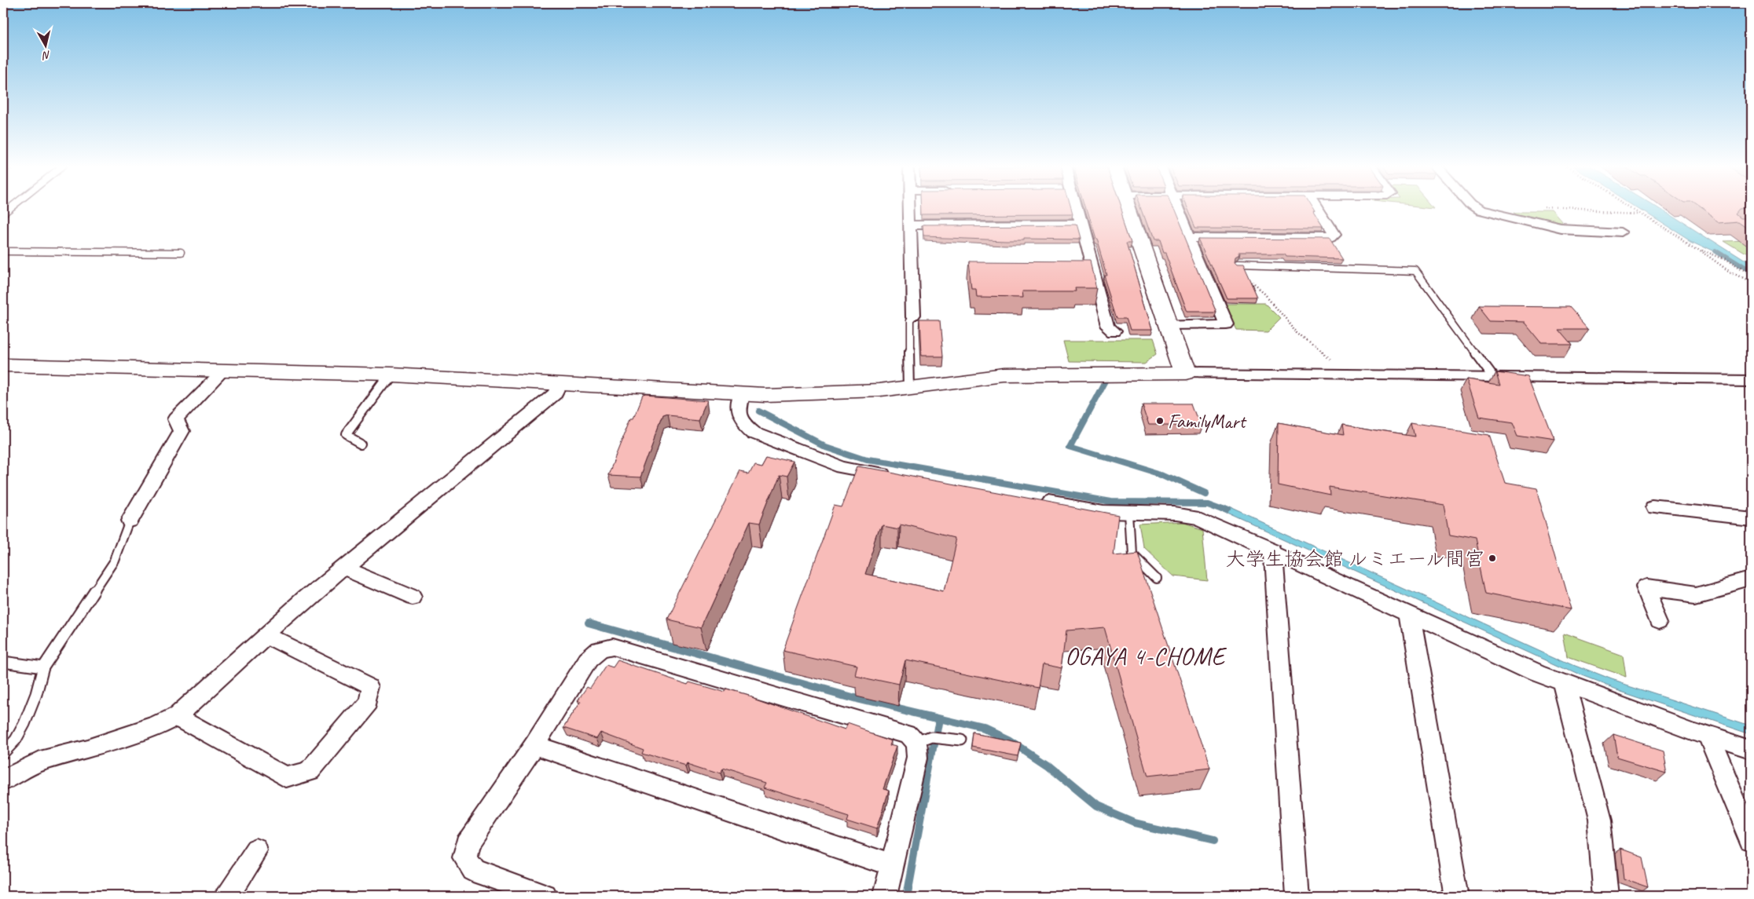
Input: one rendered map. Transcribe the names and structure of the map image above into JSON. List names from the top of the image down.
{
  "districts": ["OGAYA 4-CHOME"],
  "places": ["FamilyMart", "大学生協会館 ルミエール間宮"],
  "north": "bottom"
}
